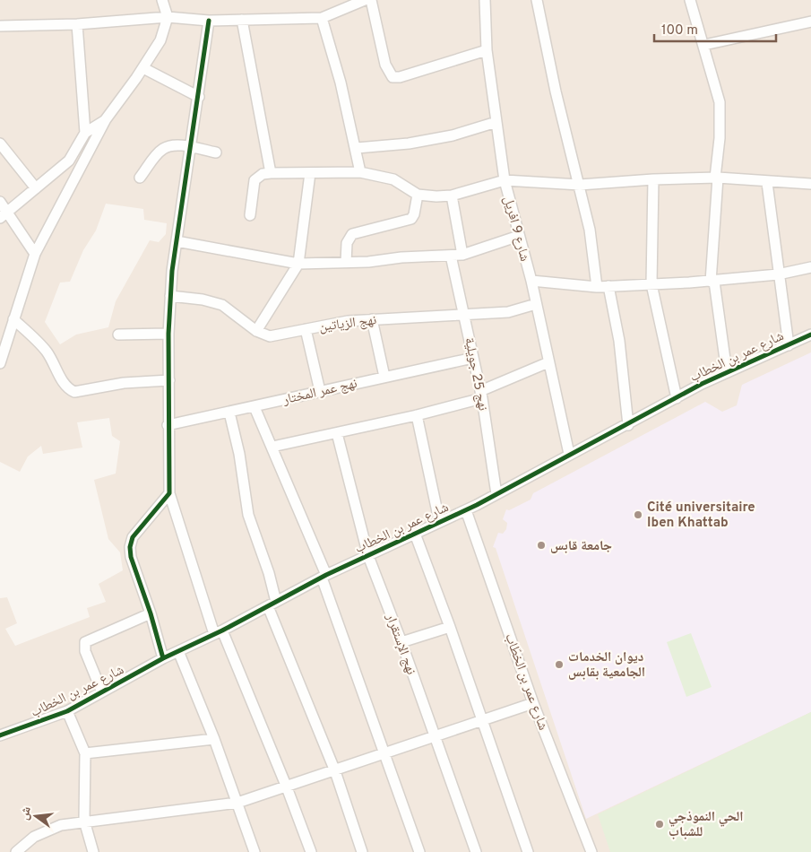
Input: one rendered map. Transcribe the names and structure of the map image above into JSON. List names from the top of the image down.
{
  "streets": {
    "street": [
      "شارع 9 افريل",
      "نهج الزياتين",
      "شارع عمر بن الخطاب",
      "نهج 25 جويلية",
      "نهج عمر المختار",
      "نهج الإستقرار",
      "شارع عمر بن الخطّاب"
    ]
  },
  "crossings": [
    ["شارع 9 افريل", "نهج الزياتين"],
    ["شارع 9 افريل", "شارع عمر بن الخطاب"],
    ["نهج الزياتين", "نهج 25 جويلية"],
    ["شارع عمر بن الخطاب", "نهج 25 جويلية"],
    ["شارع عمر بن الخطاب", "نهج الإستقرار"],
    ["شارع عمر بن الخطاب", "شارع عمر بن الخطّاب"],
    ["نهج 25 جويلية", "نهج عمر المختار"]
  ],
  "places": [
    "Cité universitaire Iben Khattab",
    "جامعة قابس",
    "ديوان الخدمات الجامعية بقابس",
    "الحي النموذجي للشباب"
  ],
  "scale_bar": "100 m",
  "north": "left"
}
